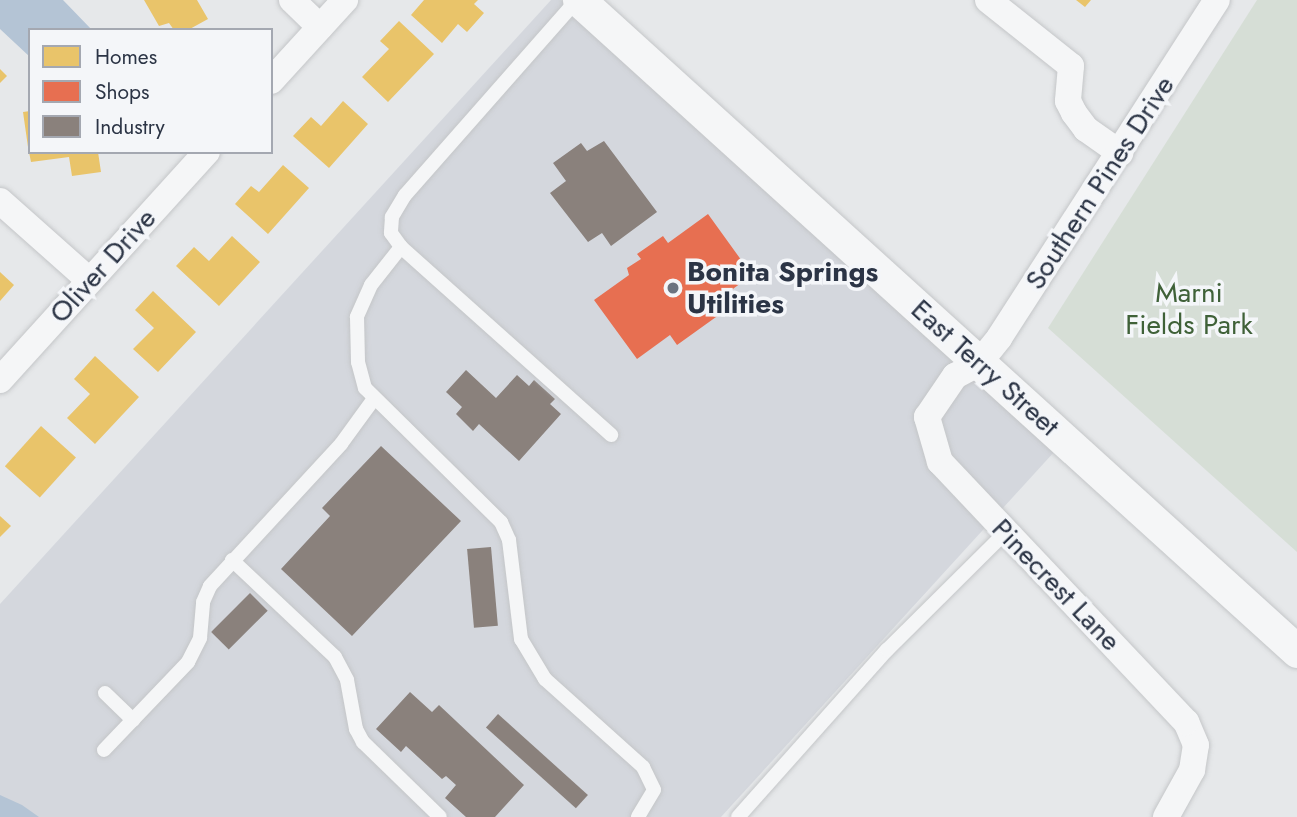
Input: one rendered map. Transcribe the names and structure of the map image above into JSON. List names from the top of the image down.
{
  "streets": {
    "street": [
      "Southern Pines Drive",
      "Oliver Drive",
      "East Terry Street",
      "Pinecrest Lane"
    ]
  },
  "crossings": [
    ["Southern Pines Drive", "East Terry Street"],
    ["Southern Pines Drive", "Pinecrest Lane"],
    ["East Terry Street", "Pinecrest Lane"]
  ],
  "parks": ["Marni Fields Park"],
  "places": ["Bonita Springs Utilities"],
  "legend": ["Homes", "Shops", "Industry"]
}
